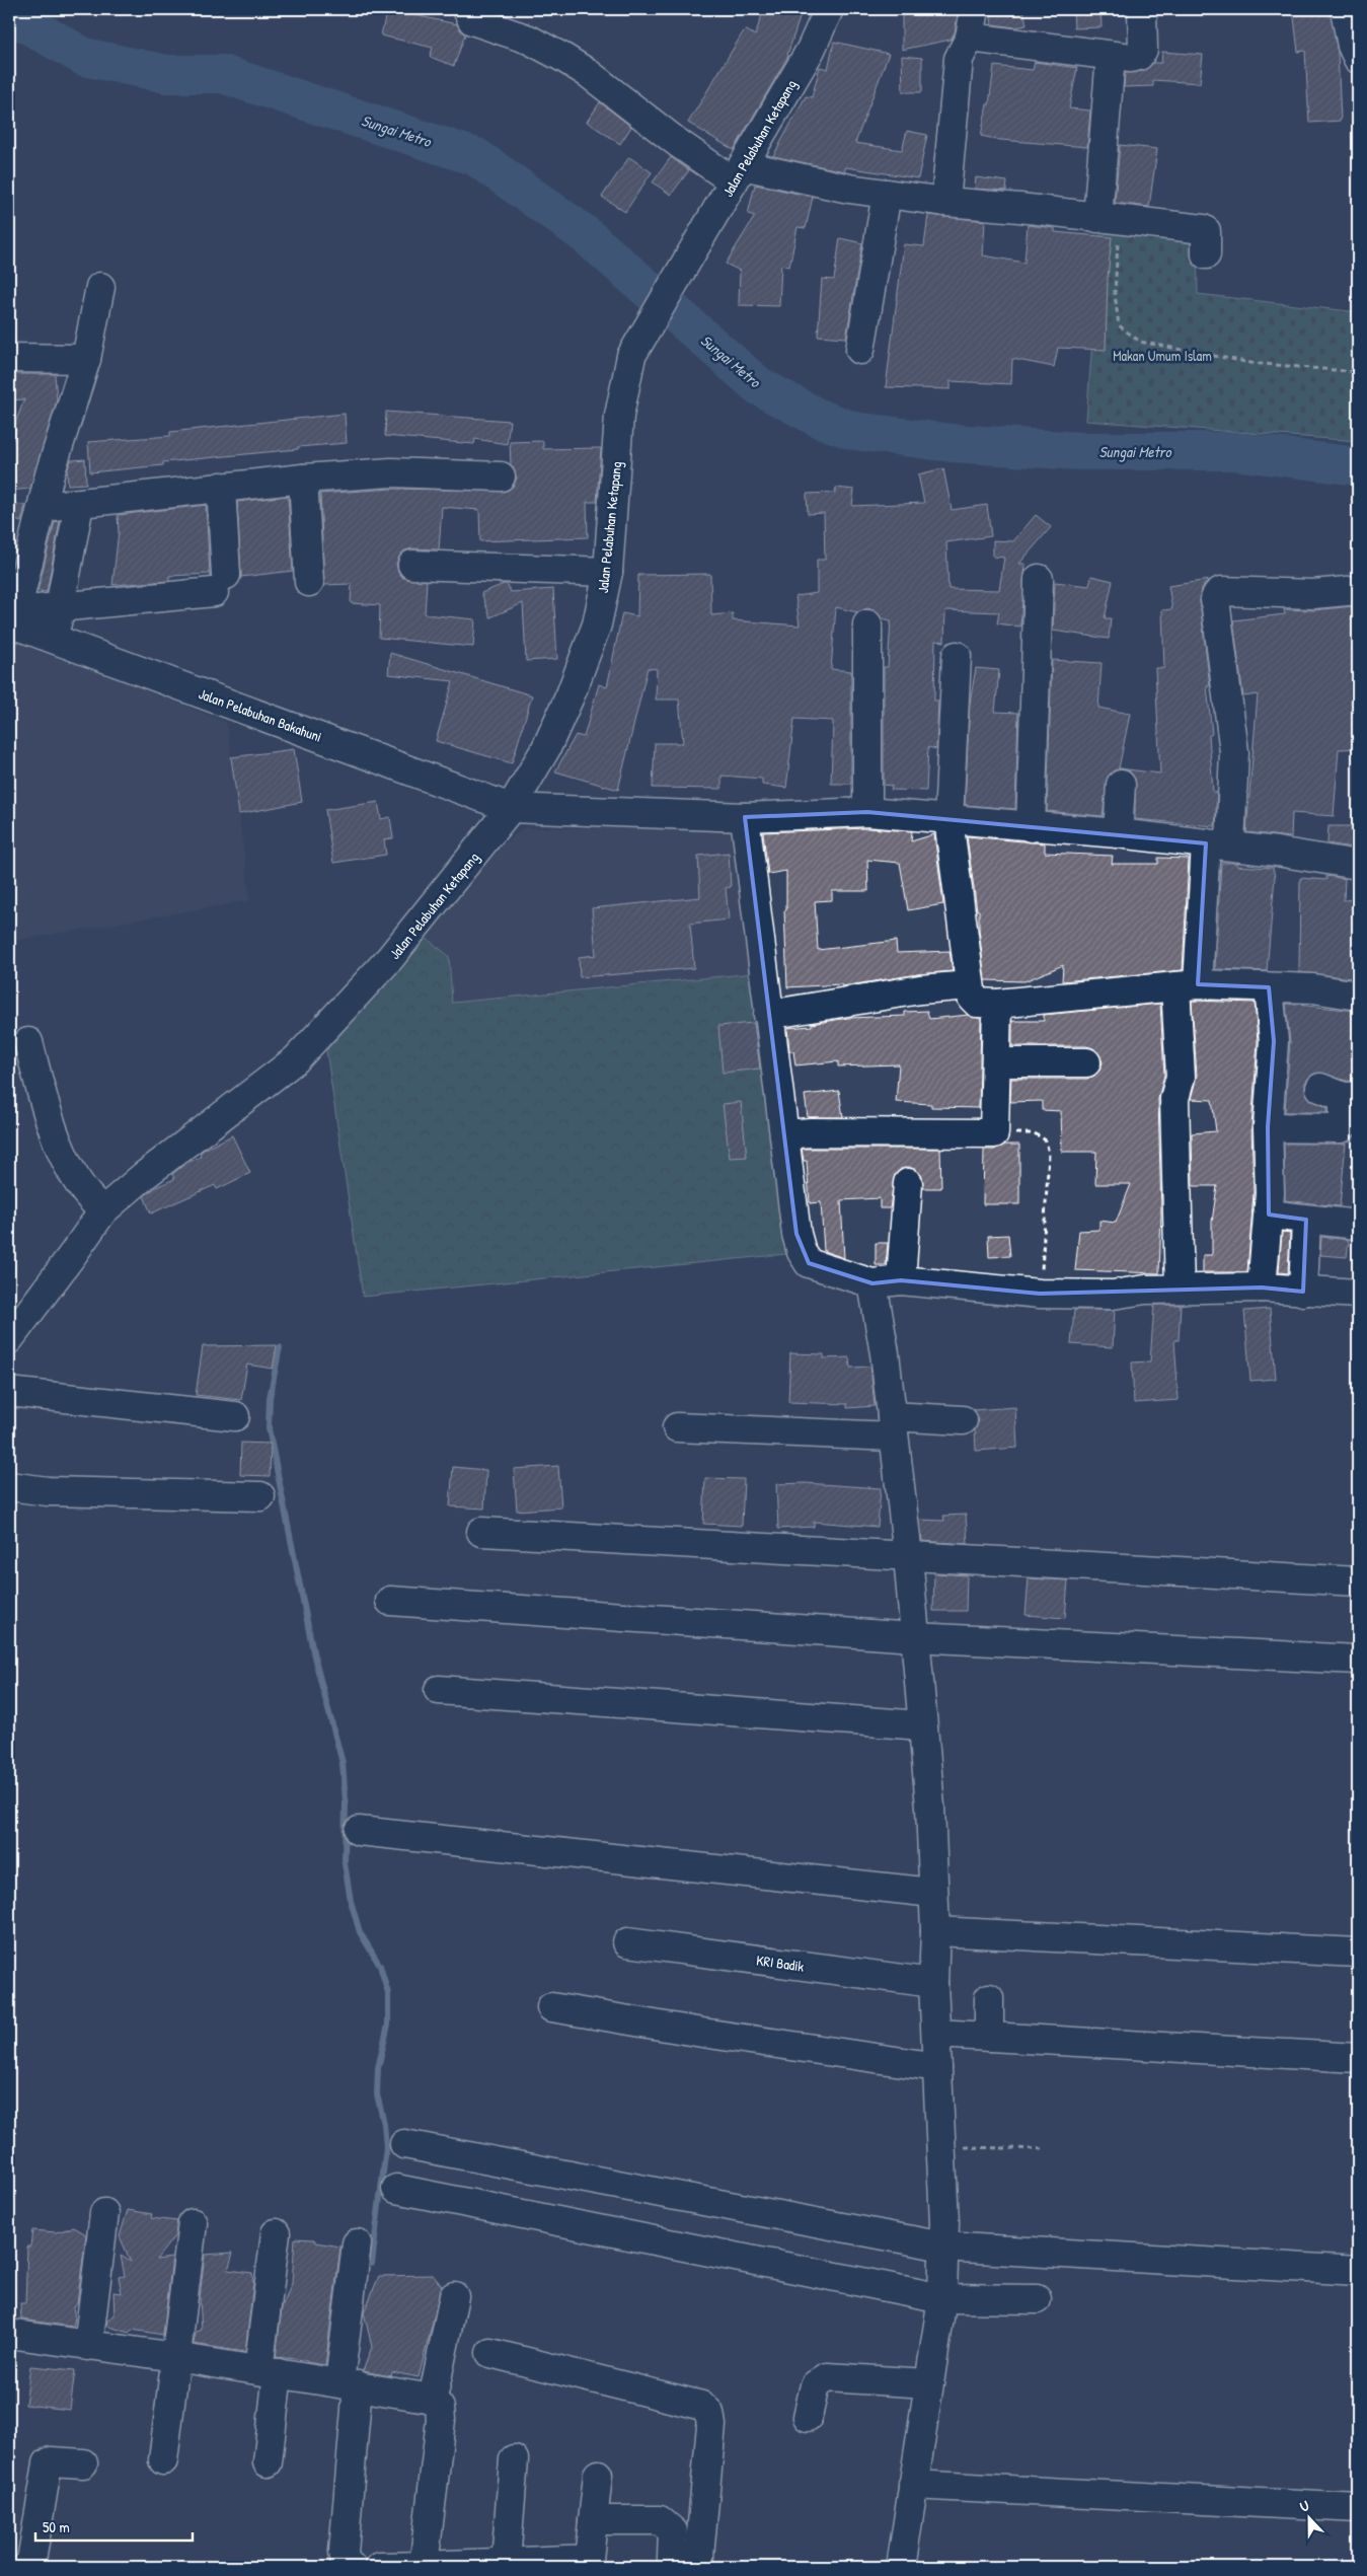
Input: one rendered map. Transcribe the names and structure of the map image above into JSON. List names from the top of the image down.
{
  "streets": {
    "street": ["Jalan Pelabuhan Ketapang", "Jalan Pelabuhan Bakahuni", "KRI Badik"]
  },
  "crossings": [
    ["Jalan Pelabuhan Ketapang", "Jalan Pelabuhan Bakahuni"]
  ],
  "water": ["Sungai Metro"],
  "parks": ["Makan Umum Islam"],
  "scale_bar": "50 m",
  "north": "top"
}
